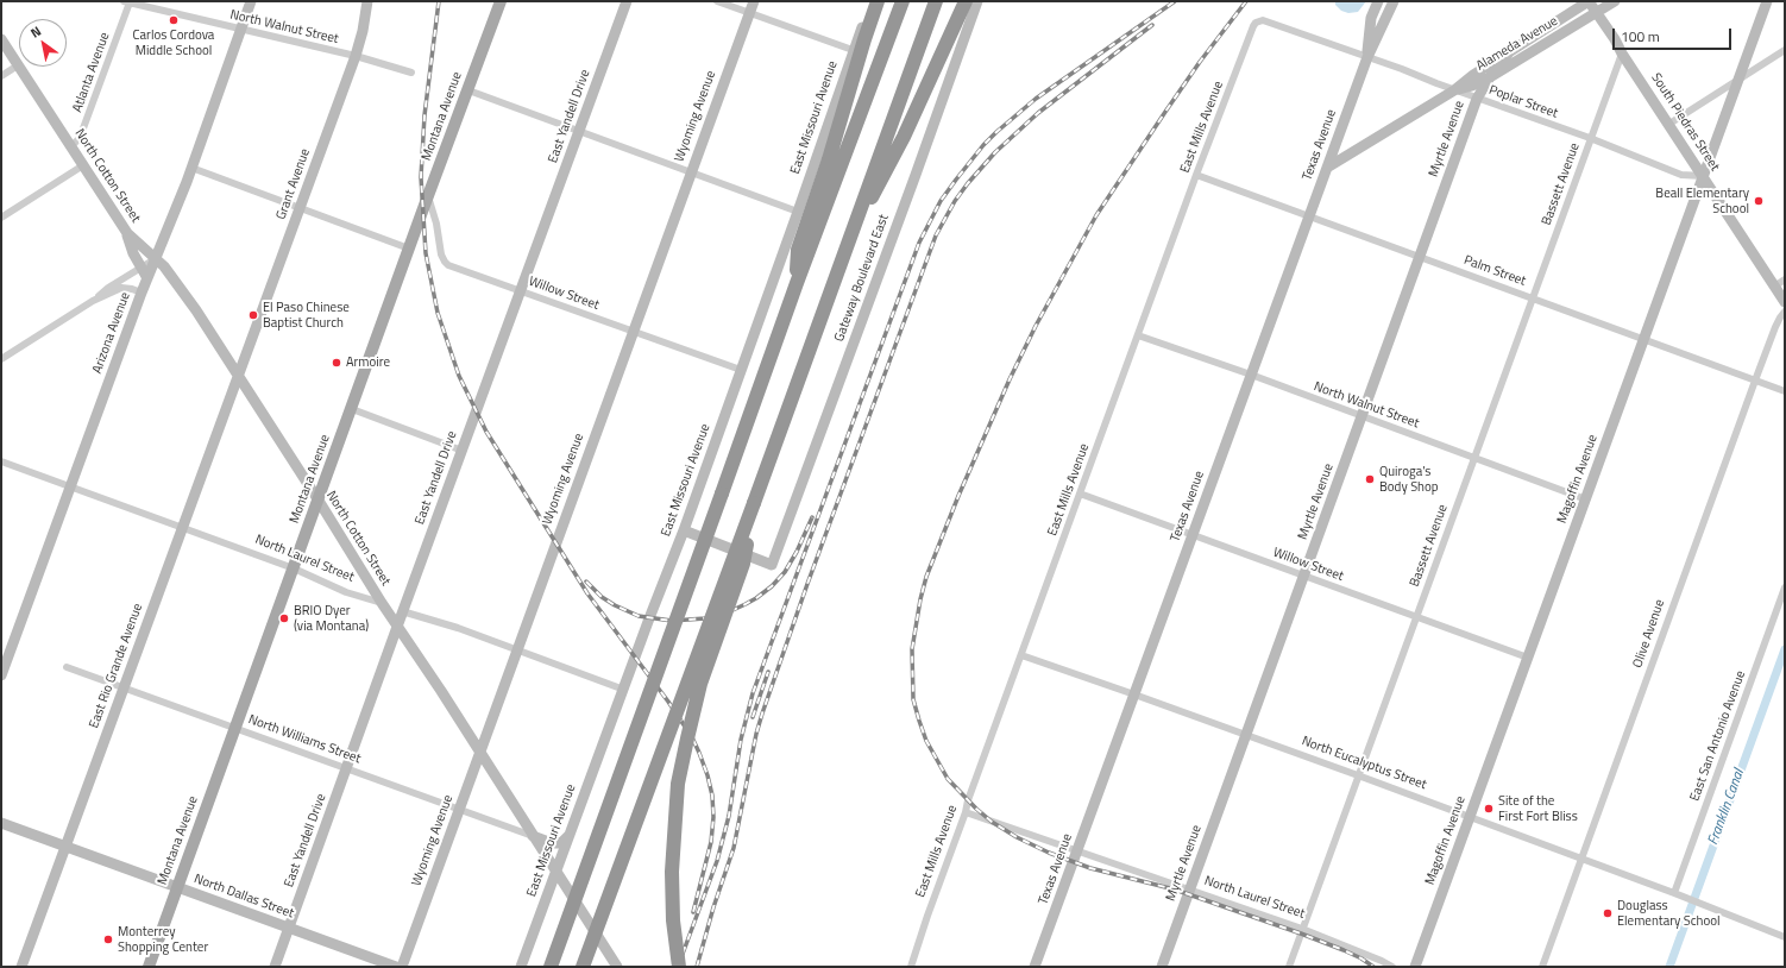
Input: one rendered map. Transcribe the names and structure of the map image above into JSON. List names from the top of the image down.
{
  "streets": {
    "main road": [
      "Alameda Avenue",
      "Montana Avenue",
      "East Yandell Drive",
      "Wyoming Avenue",
      "East Missouri Avenue",
      "South Piedras Street",
      "Myrtle Avenue",
      "Texas Avenue",
      "North Cotton Street",
      "Grant Avenue",
      "Gateway Boulevard East",
      "Arizona Avenue",
      "Magoffin Avenue",
      "North Laurel Street",
      "East Rio Grande Avenue",
      "North Dallas Street"
    ],
    "street": [
      "North Walnut Street",
      "Atlanta Avenue",
      "Poplar Street",
      "East Mills Avenue",
      "Bassett Avenue",
      "Palm Street",
      "Willow Street",
      "Olive Avenue",
      "East San Antonio Avenue",
      "North Williams Street",
      "North Eucalyptus Street"
    ]
  },
  "crossings": [
    ["North Walnut Street", "Atlanta Avenue"],
    ["North Walnut Street", "East Mills Avenue"],
    ["North Walnut Street", "Myrtle Avenue"],
    ["North Walnut Street", "Texas Avenue"],
    ["North Walnut Street", "Grant Avenue"],
    ["North Walnut Street", "Bassett Avenue"],
    ["North Walnut Street", "Arizona Avenue"],
    ["North Walnut Street", "Magoffin Avenue"],
    ["Alameda Avenue", "Poplar Street"],
    ["Alameda Avenue", "South Piedras Street"],
    ["Alameda Avenue", "Myrtle Avenue"],
    ["Alameda Avenue", "Texas Avenue"],
    ["Atlanta Avenue", "North Cotton Street"],
    ["Poplar Street", "South Piedras Street"],
    ["Poplar Street", "East Mills Avenue"],
    ["Poplar Street", "Myrtle Avenue"],
    ["Poplar Street", "Texas Avenue"],
    ["Poplar Street", "Bassett Avenue"],
    ["Poplar Street", "Magoffin Avenue"],
    ["Montana Avenue", "North Cotton Street"],
    ["Montana Avenue", "Willow Street"],
    ["Montana Avenue", "North Laurel Street"],
    ["Montana Avenue", "North Williams Street"],
    ["Montana Avenue", "North Dallas Street"],
    ["East Yandell Drive", "North Cotton Street"],
    ["East Yandell Drive", "Willow Street"],
    ["East Yandell Drive", "North Laurel Street"],
    ["East Yandell Drive", "North Williams Street"],
    ["East Yandell Drive", "North Dallas Street"],
    ["Wyoming Avenue", "North Cotton Street"],
    ["Wyoming Avenue", "Willow Street"],
    ["Wyoming Avenue", "North Laurel Street"],
    ["Wyoming Avenue", "North Williams Street"],
    ["East Missouri Avenue", "North Cotton Street"],
    ["East Missouri Avenue", "Gateway Boulevard East"],
    ["East Missouri Avenue", "Willow Street"],
    ["East Missouri Avenue", "North Laurel Street"],
    ["South Piedras Street", "Bassett Avenue"],
    ["South Piedras Street", "Magoffin Avenue"],
    ["East Mills Avenue", "Palm Street"],
    ["East Mills Avenue", "Willow Street"],
    ["East Mills Avenue", "North Laurel Street"],
    ["East Mills Avenue", "North Eucalyptus Street"],
    ["Myrtle Avenue", "Palm Street"],
    ["Myrtle Avenue", "Willow Street"],
    ["Myrtle Avenue", "North Laurel Street"],
    ["Myrtle Avenue", "North Eucalyptus Street"],
    ["Texas Avenue", "Palm Street"],
    ["Texas Avenue", "Willow Street"],
    ["Texas Avenue", "North Laurel Street"],
    ["Texas Avenue", "North Eucalyptus Street"],
    ["North Cotton Street", "Grant Avenue"],
    ["North Cotton Street", "Arizona Avenue"],
    ["North Cotton Street", "North Laurel Street"],
    ["North Cotton Street", "East Rio Grande Avenue"],
    ["North Cotton Street", "North Williams Street"],
    ["Grant Avenue", "East Rio Grande Avenue"],
    ["Bassett Avenue", "Palm Street"],
    ["Bassett Avenue", "Willow Street"],
    ["Bassett Avenue", "North Laurel Street"],
    ["Bassett Avenue", "North Eucalyptus Street"],
    ["Palm Street", "Magoffin Avenue"],
    ["Palm Street", "Olive Avenue"],
    ["Willow Street", "Magoffin Avenue"],
    ["Arizona Avenue", "North Laurel Street"],
    ["Magoffin Avenue", "North Eucalyptus Street"],
    ["North Laurel Street", "East Rio Grande Avenue"],
    ["Olive Avenue", "North Eucalyptus Street"],
    ["East Rio Grande Avenue", "North Williams Street"],
    ["East Rio Grande Avenue", "North Dallas Street"],
    ["East San Antonio Avenue", "North Eucalyptus Street"]
  ],
  "water": ["Franklin Canal"],
  "places": [
    "Carlos Cordova Middle School",
    "Beall Elementary School",
    "El Paso Chinese Baptist Church",
    "Armoire",
    "Quiroga's Body Shop",
    "BRIO Dyer (via Montana)",
    "Site of the First Fort Bliss",
    "Douglass Elementary School",
    "Monterrey Shopping Center"
  ],
  "scale_bar": "100 m",
  "north": "top left"
}
